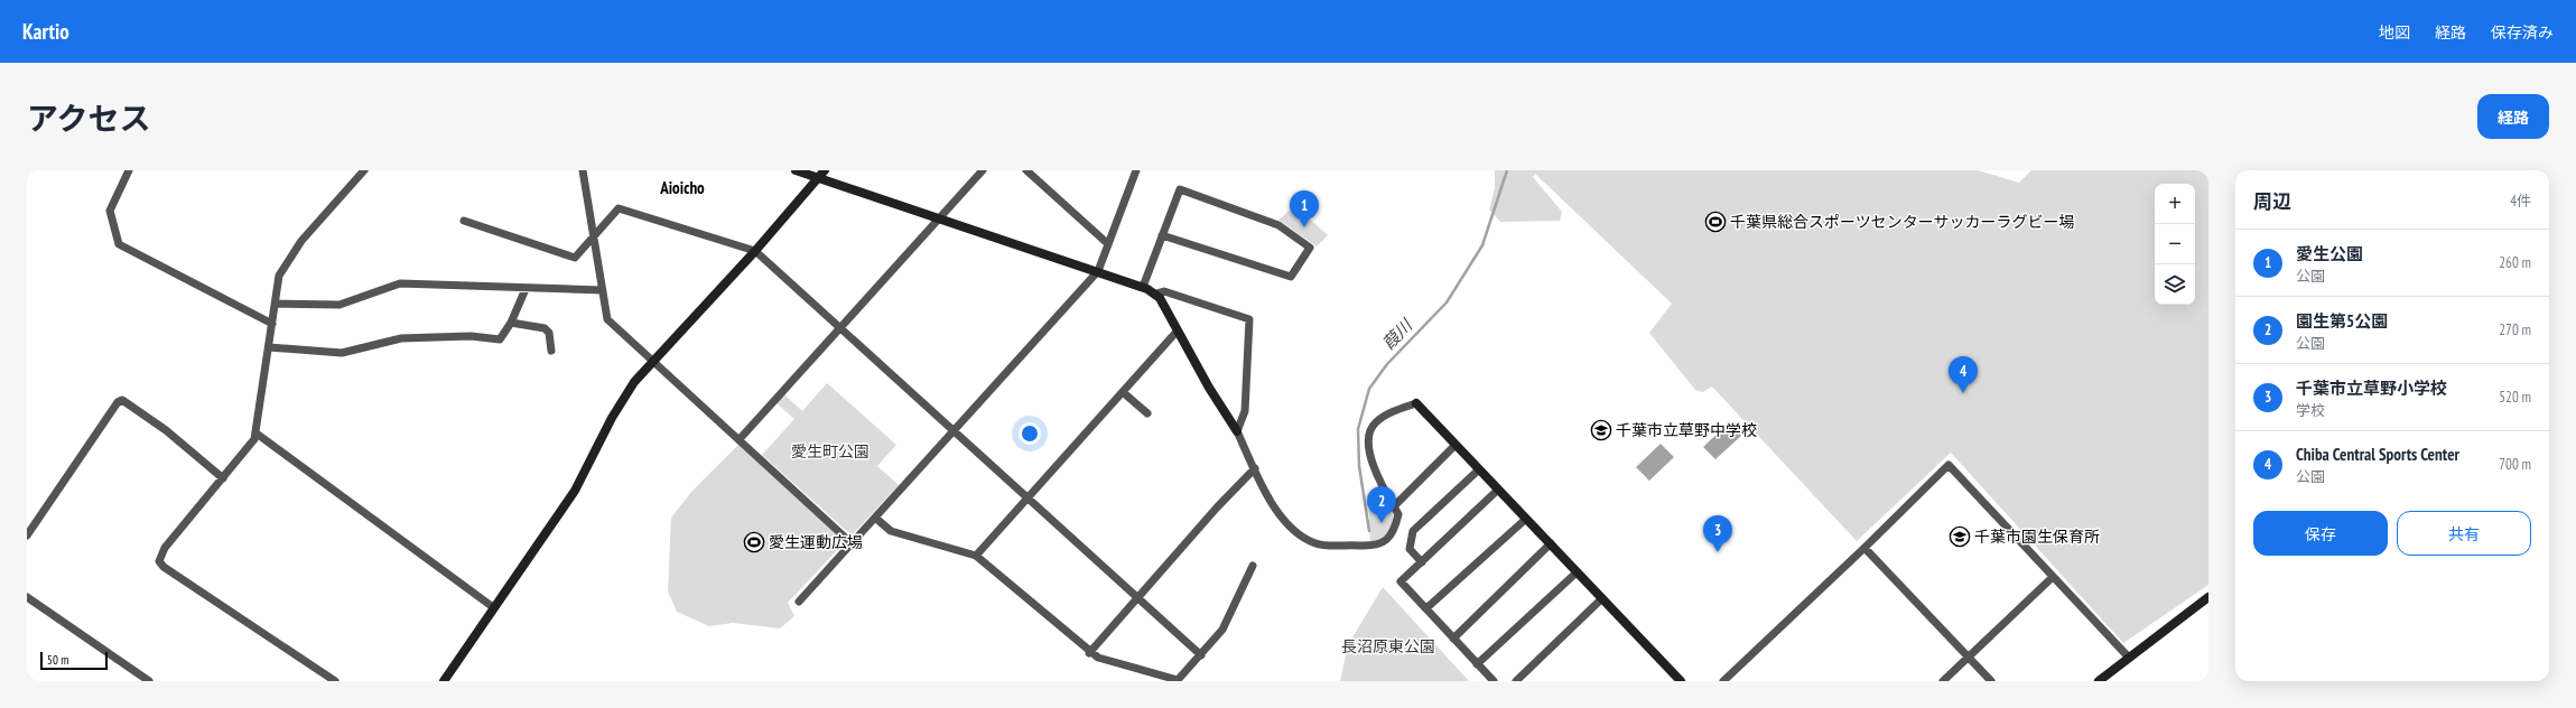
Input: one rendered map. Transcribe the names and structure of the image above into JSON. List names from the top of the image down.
{
  "districts": ["Aioicho"],
  "water": ["葭川"],
  "parks": ["愛生町公園", "長沼原東公園"],
  "places": {
    "sports": ["千葉県総合スポーツセンターサッカーラグビー場", "愛生運動広場"],
    "school or university": ["千葉市立草野中学校", "千葉市園生保育所"]
  },
  "scale_bar": "50 m",
  "page": {
    "header": "Kartio",
    "nav": ["地図", "経路", "保存済み"],
    "title": "アクセス",
    "buttons": [
      "経路",
      ["保存", "共有"]
    ],
    "heading": ["周辺", "4件"],
    "map_buttons": ["+", "−"],
    "pins": [
      "1",
      "4",
      "2",
      "3"
    ],
    "list": [
      {
        "mark": "1",
        "name": "愛生公園",
        "note": "公園",
        "value": "260 m"
      },
      {
        "mark": "2",
        "name": "園生第5公園",
        "note": "公園",
        "value": "270 m"
      },
      {
        "mark": "3",
        "name": "千葉市立草野小学校",
        "note": "学校",
        "value": "520 m"
      },
      {
        "mark": "4",
        "name": "Chiba Central Sports Center",
        "note": "公園",
        "value": "700 m"
      }
    ],
    "scale": "50 m"
  }
}
